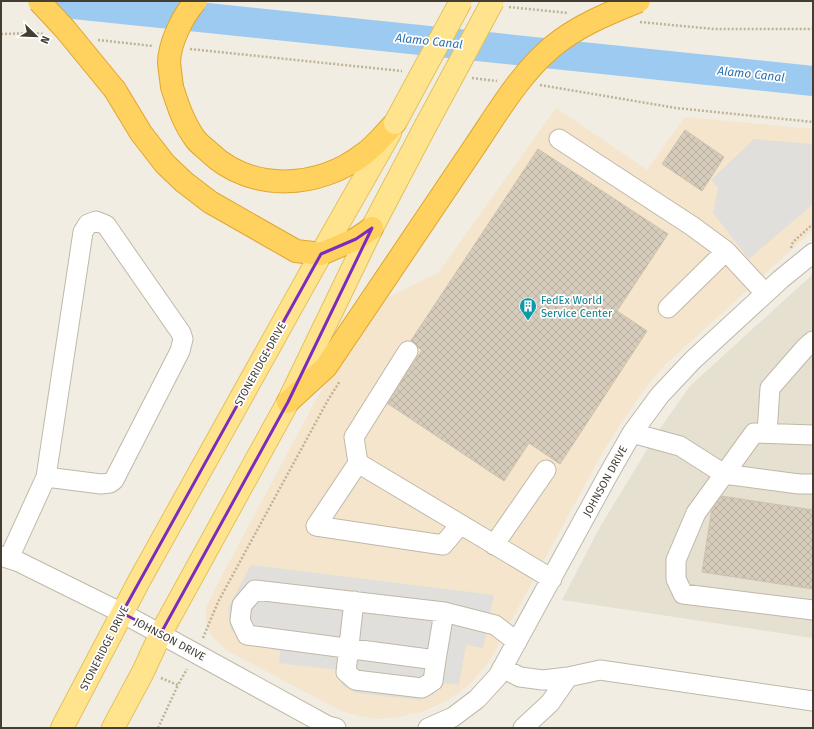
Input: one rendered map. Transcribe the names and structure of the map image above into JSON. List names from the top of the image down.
{
  "streets": {
    "main road": ["STONERIDGE DRIVE"],
    "street": ["JOHNSON DRIVE"]
  },
  "crossings": [
    ["STONERIDGE DRIVE", "JOHNSON DRIVE"]
  ],
  "water": ["Alamo Canal"],
  "places": {
    "building": ["FedEx World Service Center"]
  },
  "north": "bottom right"
}
